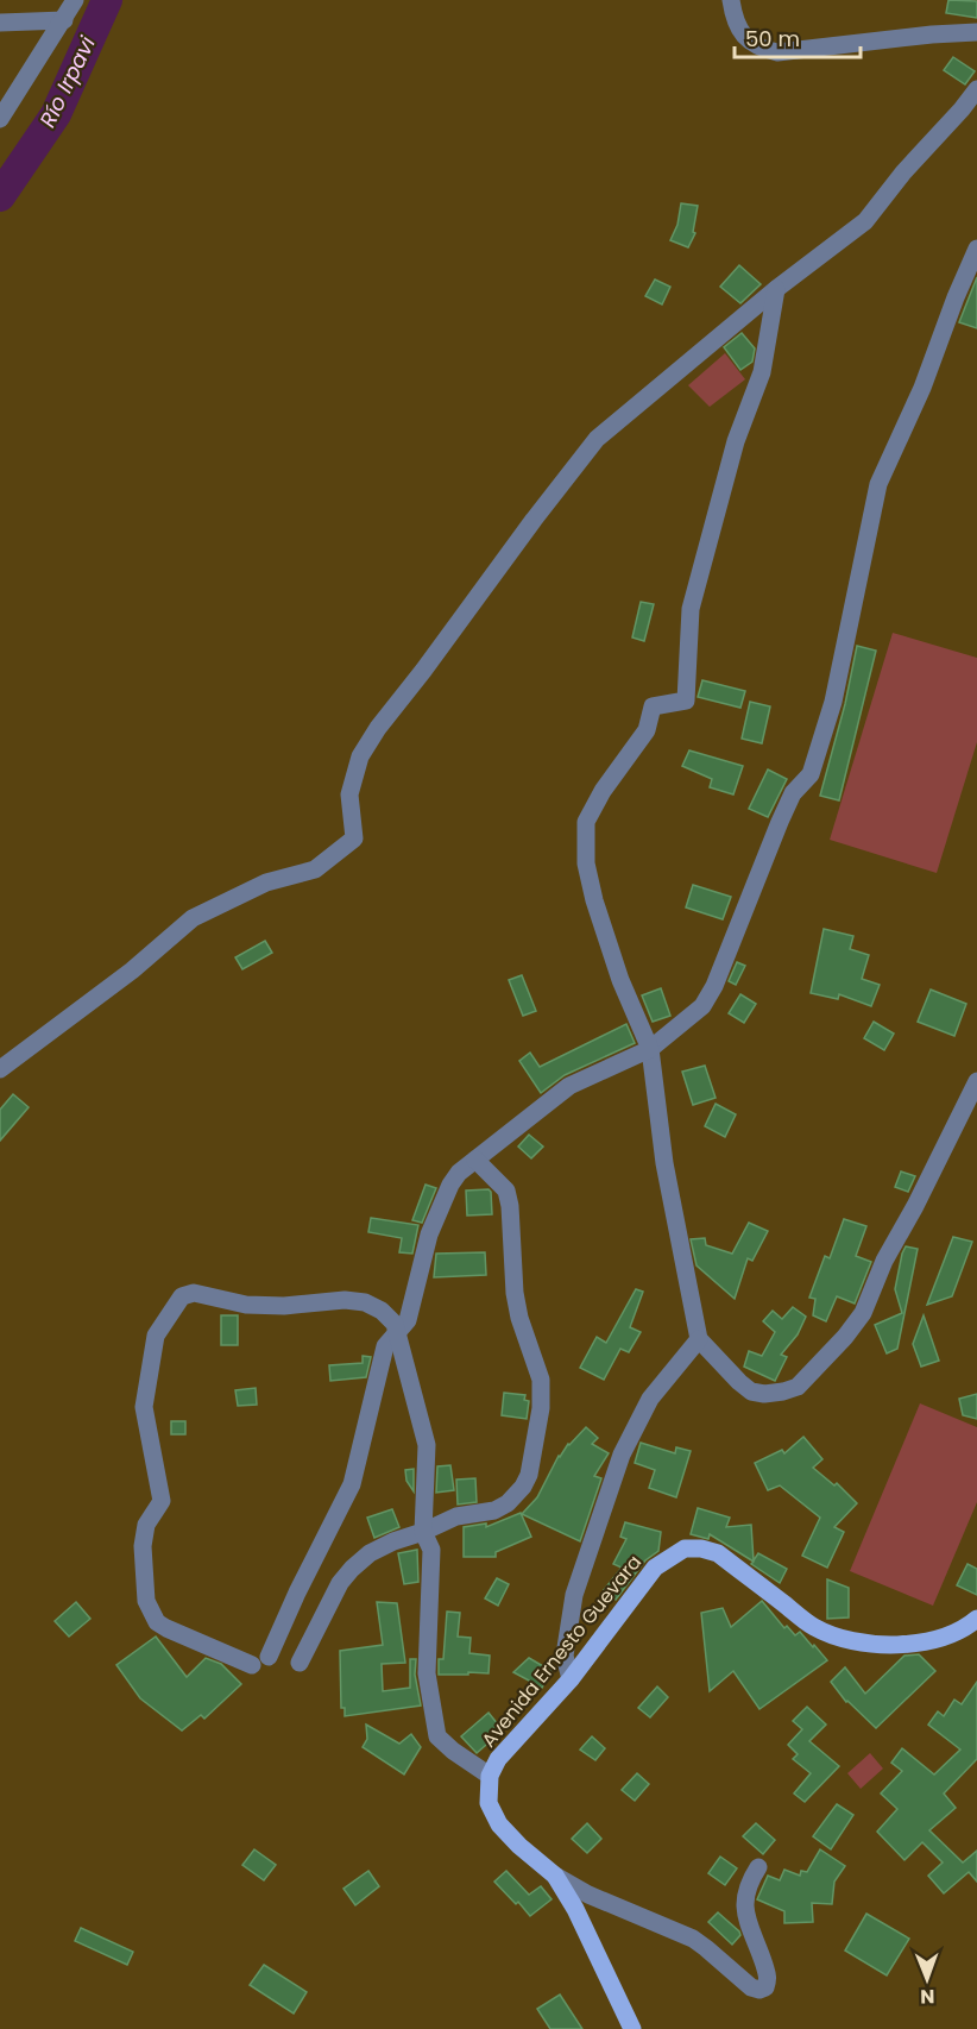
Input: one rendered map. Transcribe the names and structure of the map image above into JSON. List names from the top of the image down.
{
  "streets": {
    "main road": ["Avenida Ernesto Guevara"]
  },
  "water": ["Río Irpavi"],
  "scale_bar": "50 m",
  "north": "bottom"
}
